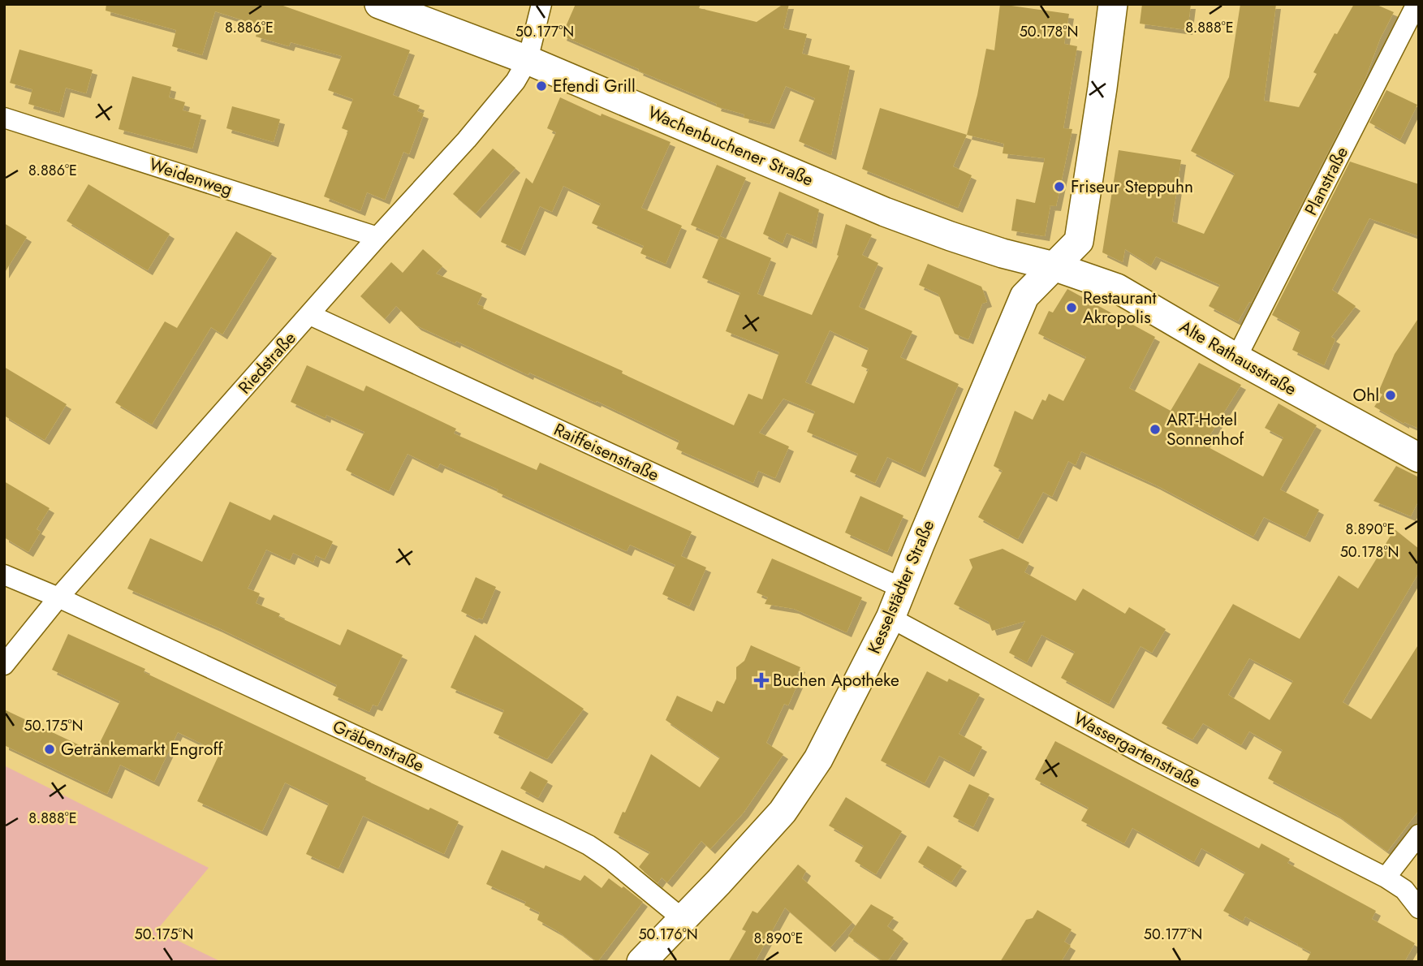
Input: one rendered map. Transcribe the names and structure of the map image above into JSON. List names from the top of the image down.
{
  "streets": {
    "main road": ["Wachenbuchener Straße", "Alte Rathausstraße", "Kesselstädter Straße"],
    "street": [
      "Weidenweg",
      "Planstraße",
      "Riedstraße",
      "Raiffeisenstraße",
      "Gräbenstraße",
      "Wassergartenstraße"
    ]
  },
  "crossings": [
    ["Wachenbuchener Straße", "Alte Rathausstraße"],
    ["Wachenbuchener Straße", "Riedstraße"],
    ["Wachenbuchener Straße", "Kesselstädter Straße"],
    ["Weidenweg", "Riedstraße"],
    ["Planstraße", "Alte Rathausstraße"],
    ["Alte Rathausstraße", "Kesselstädter Straße"],
    ["Riedstraße", "Raiffeisenstraße"],
    ["Riedstraße", "Gräbenstraße"],
    ["Raiffeisenstraße", "Kesselstädter Straße"],
    ["Kesselstädter Straße", "Gräbenstraße"],
    ["Kesselstädter Straße", "Wassergartenstraße"]
  ],
  "places": {
    "other": [
      "Efendi Grill",
      "Friseur Steppuhn",
      "Restaurant Akropolis",
      "Ohl",
      "ART-Hotel Sonnenhof",
      "Getränkemarkt Engroff"
    ],
    "health": ["Buchen Apotheke"]
  },
  "coordinates": [
    "8.886°E",
    "8.888°E",
    "50.178°N",
    "50.177°N",
    "8.890°E",
    "50.175°N",
    "50.176°N"
  ]
}
